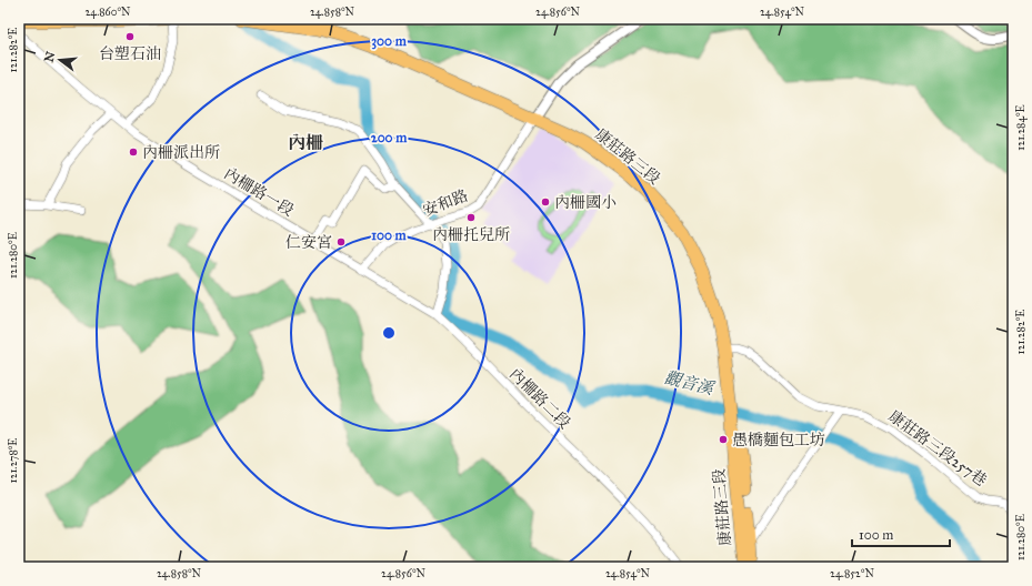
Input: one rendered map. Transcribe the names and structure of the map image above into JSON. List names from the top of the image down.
{
  "streets": {
    "main road": ["康莊路三段"],
    "street": [
      "內柵路一段",
      "安和路",
      "內柵路二段",
      "康莊路三段257巷"
    ]
  },
  "crossings": [
    ["康莊路三段", "安和路"],
    ["康莊路三段", "康莊路三段257巷"],
    ["內柵路一段", "安和路"],
    ["內柵路一段", "內柵路二段"],
    ["安和路", "內柵路二段"]
  ],
  "districts": ["內柵"],
  "water": ["觀音溪"],
  "places": [
    "台塑石油",
    "內柵派出所",
    "內柵國小",
    "內柵托兒所",
    "仁安宮",
    "愚橋麵包工坊"
  ],
  "scale_bar": "100 m",
  "north": "left",
  "coordinates": [
    "24.860°N",
    "24.858°N",
    "24.856°N",
    "24.854°N",
    "121.282°E",
    "121.284°E",
    "121.280°E",
    "121.278°E",
    "24.852°N"
  ],
  "rings": ["300 m", "200 m", "100 m"]
}
